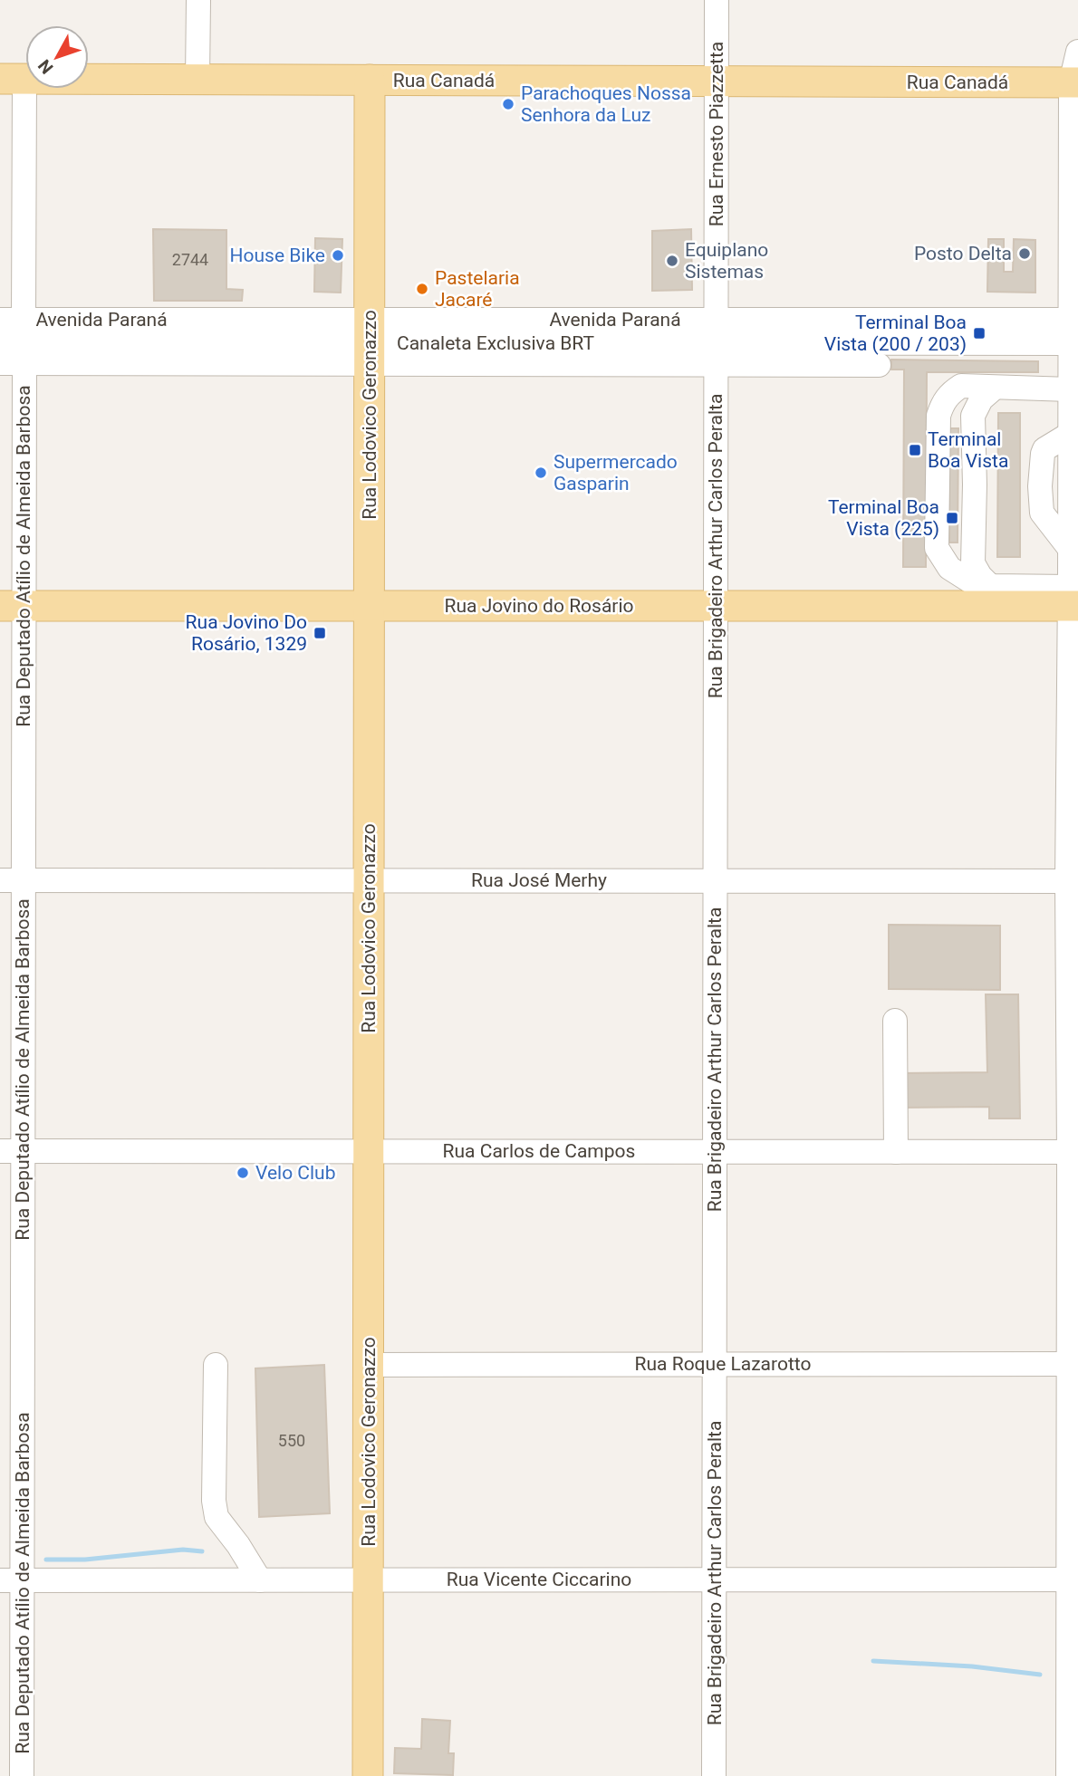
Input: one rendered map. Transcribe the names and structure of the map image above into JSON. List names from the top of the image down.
{
  "streets": {
    "main road": ["Rua Canadá", "Rua Lodovico Geronazzo", "Rua Jovino do Rosário"],
    "street": [
      "Rua Ernesto Piazzetta",
      "Avenida Paraná",
      "Canaleta Exclusiva BRT",
      "Rua Brigadeiro Arthur Carlos Peralta",
      "Rua Deputado Atílio de Almeida Barbosa",
      "Rua José Merhy",
      "Rua Carlos de Campos",
      "Rua Roque Lazarotto",
      "Rua Vicente Ciccarino"
    ]
  },
  "crossings": [
    ["Rua Canadá", "Rua Ernesto Piazzetta"],
    ["Rua Canadá", "Rua Lodovico Geronazzo"],
    ["Rua Ernesto Piazzetta", "Avenida Paraná"],
    ["Rua Ernesto Piazzetta", "Canaleta Exclusiva BRT"],
    ["Rua Ernesto Piazzetta", "Rua Brigadeiro Arthur Carlos Peralta"],
    ["Avenida Paraná", "Canaleta Exclusiva BRT"],
    ["Avenida Paraná", "Rua Lodovico Geronazzo"],
    ["Avenida Paraná", "Rua Deputado Atílio de Almeida Barbosa"],
    ["Canaleta Exclusiva BRT", "Rua Lodovico Geronazzo"],
    ["Canaleta Exclusiva BRT", "Rua Brigadeiro Arthur Carlos Peralta"],
    ["Rua Lodovico Geronazzo", "Rua Jovino do Rosário"],
    ["Rua Lodovico Geronazzo", "Rua José Merhy"],
    ["Rua Lodovico Geronazzo", "Rua Carlos de Campos"],
    ["Rua Lodovico Geronazzo", "Rua Roque Lazarotto"],
    ["Rua Lodovico Geronazzo", "Rua Vicente Ciccarino"],
    ["Rua Brigadeiro Arthur Carlos Peralta", "Rua Jovino do Rosário"],
    ["Rua Brigadeiro Arthur Carlos Peralta", "Rua José Merhy"],
    ["Rua Brigadeiro Arthur Carlos Peralta", "Rua Carlos de Campos"],
    ["Rua Brigadeiro Arthur Carlos Peralta", "Rua Roque Lazarotto"],
    ["Rua Brigadeiro Arthur Carlos Peralta", "Rua Vicente Ciccarino"],
    ["Rua Deputado Atílio de Almeida Barbosa", "Rua Jovino do Rosário"],
    ["Rua Deputado Atílio de Almeida Barbosa", "Rua José Merhy"],
    ["Rua Deputado Atílio de Almeida Barbosa", "Rua Carlos de Campos"],
    ["Rua Deputado Atílio de Almeida Barbosa", "Rua Vicente Ciccarino"]
  ],
  "places": {
    "other": [
      "Parachoques Nossa Senhora da Luz",
      "Posto Delta",
      "House Bike",
      "Equiplano Sistemas",
      "Pastelaria Jacaré",
      "Supermercado Gasparin",
      "Velo Club"
    ],
    "transit": [
      "Terminal Boa Vista (200 / 203)",
      "Terminal Boa Vista",
      "Terminal Boa Vista (225)",
      "Rua Jovino Do Rosário, 1329"
    ]
  },
  "house_numbers": ["2744", "550"],
  "north": "bottom left"
}
